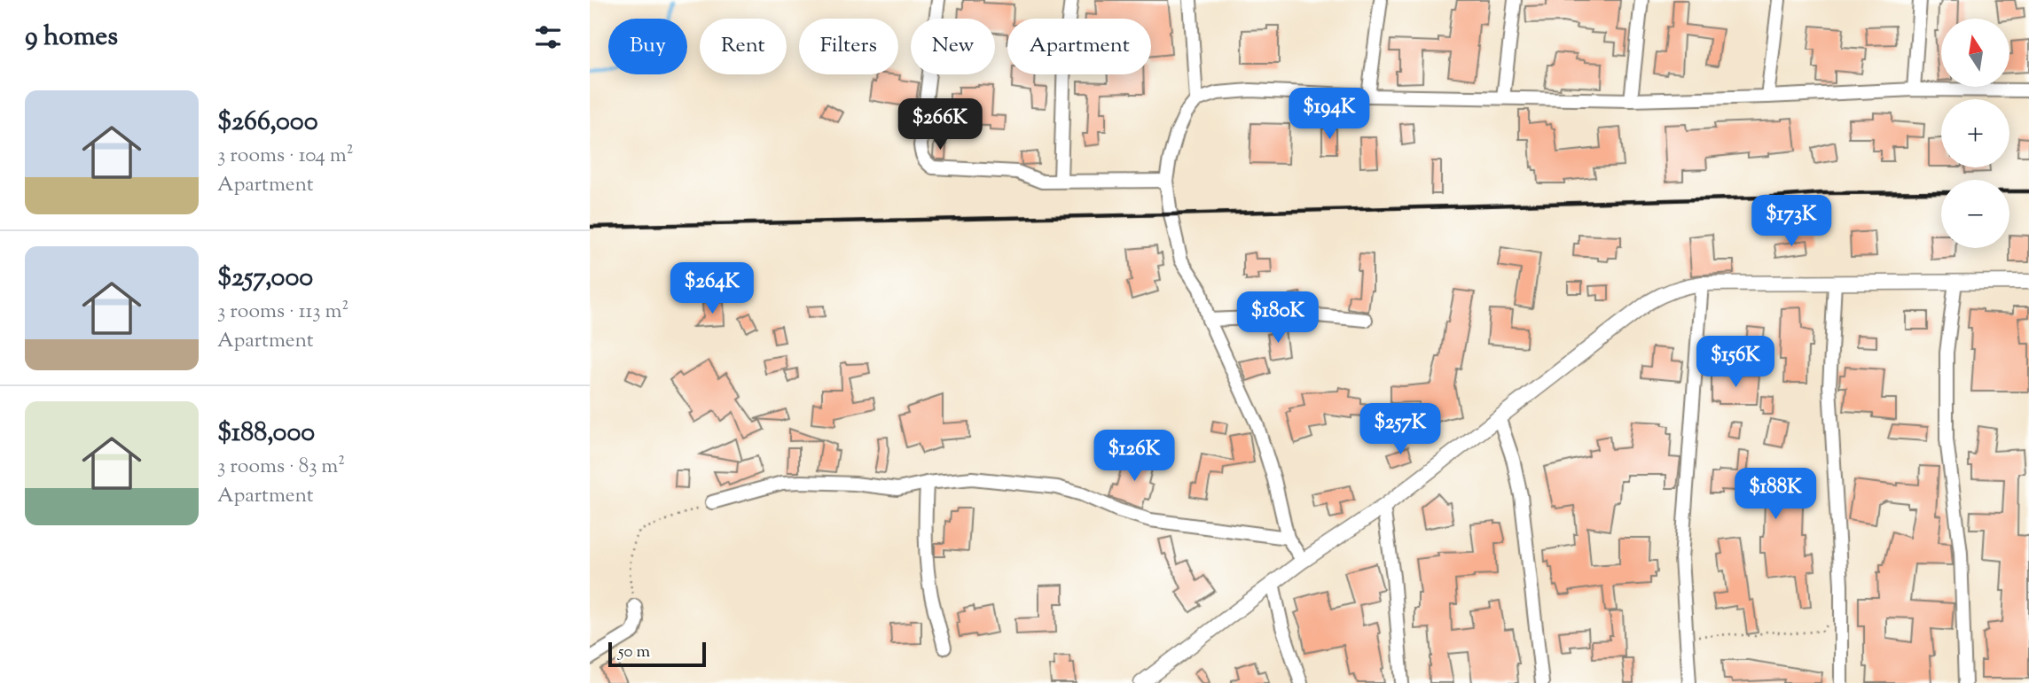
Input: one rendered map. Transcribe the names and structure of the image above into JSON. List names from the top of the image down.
{
  "scale_bar": "50 m",
  "north": "top",
  "page": {
    "heading": "9 homes",
    "map_buttons": ["+", "−"],
    "chip": [
      "Buy",
      "Rent",
      "Filters",
      "New",
      "Apartment"
    ],
    "list": [
      {
        "name": "$266,000",
        "note": "3 rooms · 104 m² · Apartment"
      },
      {
        "name": "$257,000",
        "note": "3 rooms · 113 m² · Apartment"
      },
      {
        "name": "$188,000",
        "note": "3 rooms · 83 m² · Apartment"
      }
    ],
    "price": [
      "$194K",
      "$266K",
      "$173K",
      "$264K",
      "$180K",
      "$156K",
      "$257K",
      "$126K",
      "$188K"
    ],
    "scale": "50 m"
  }
}
